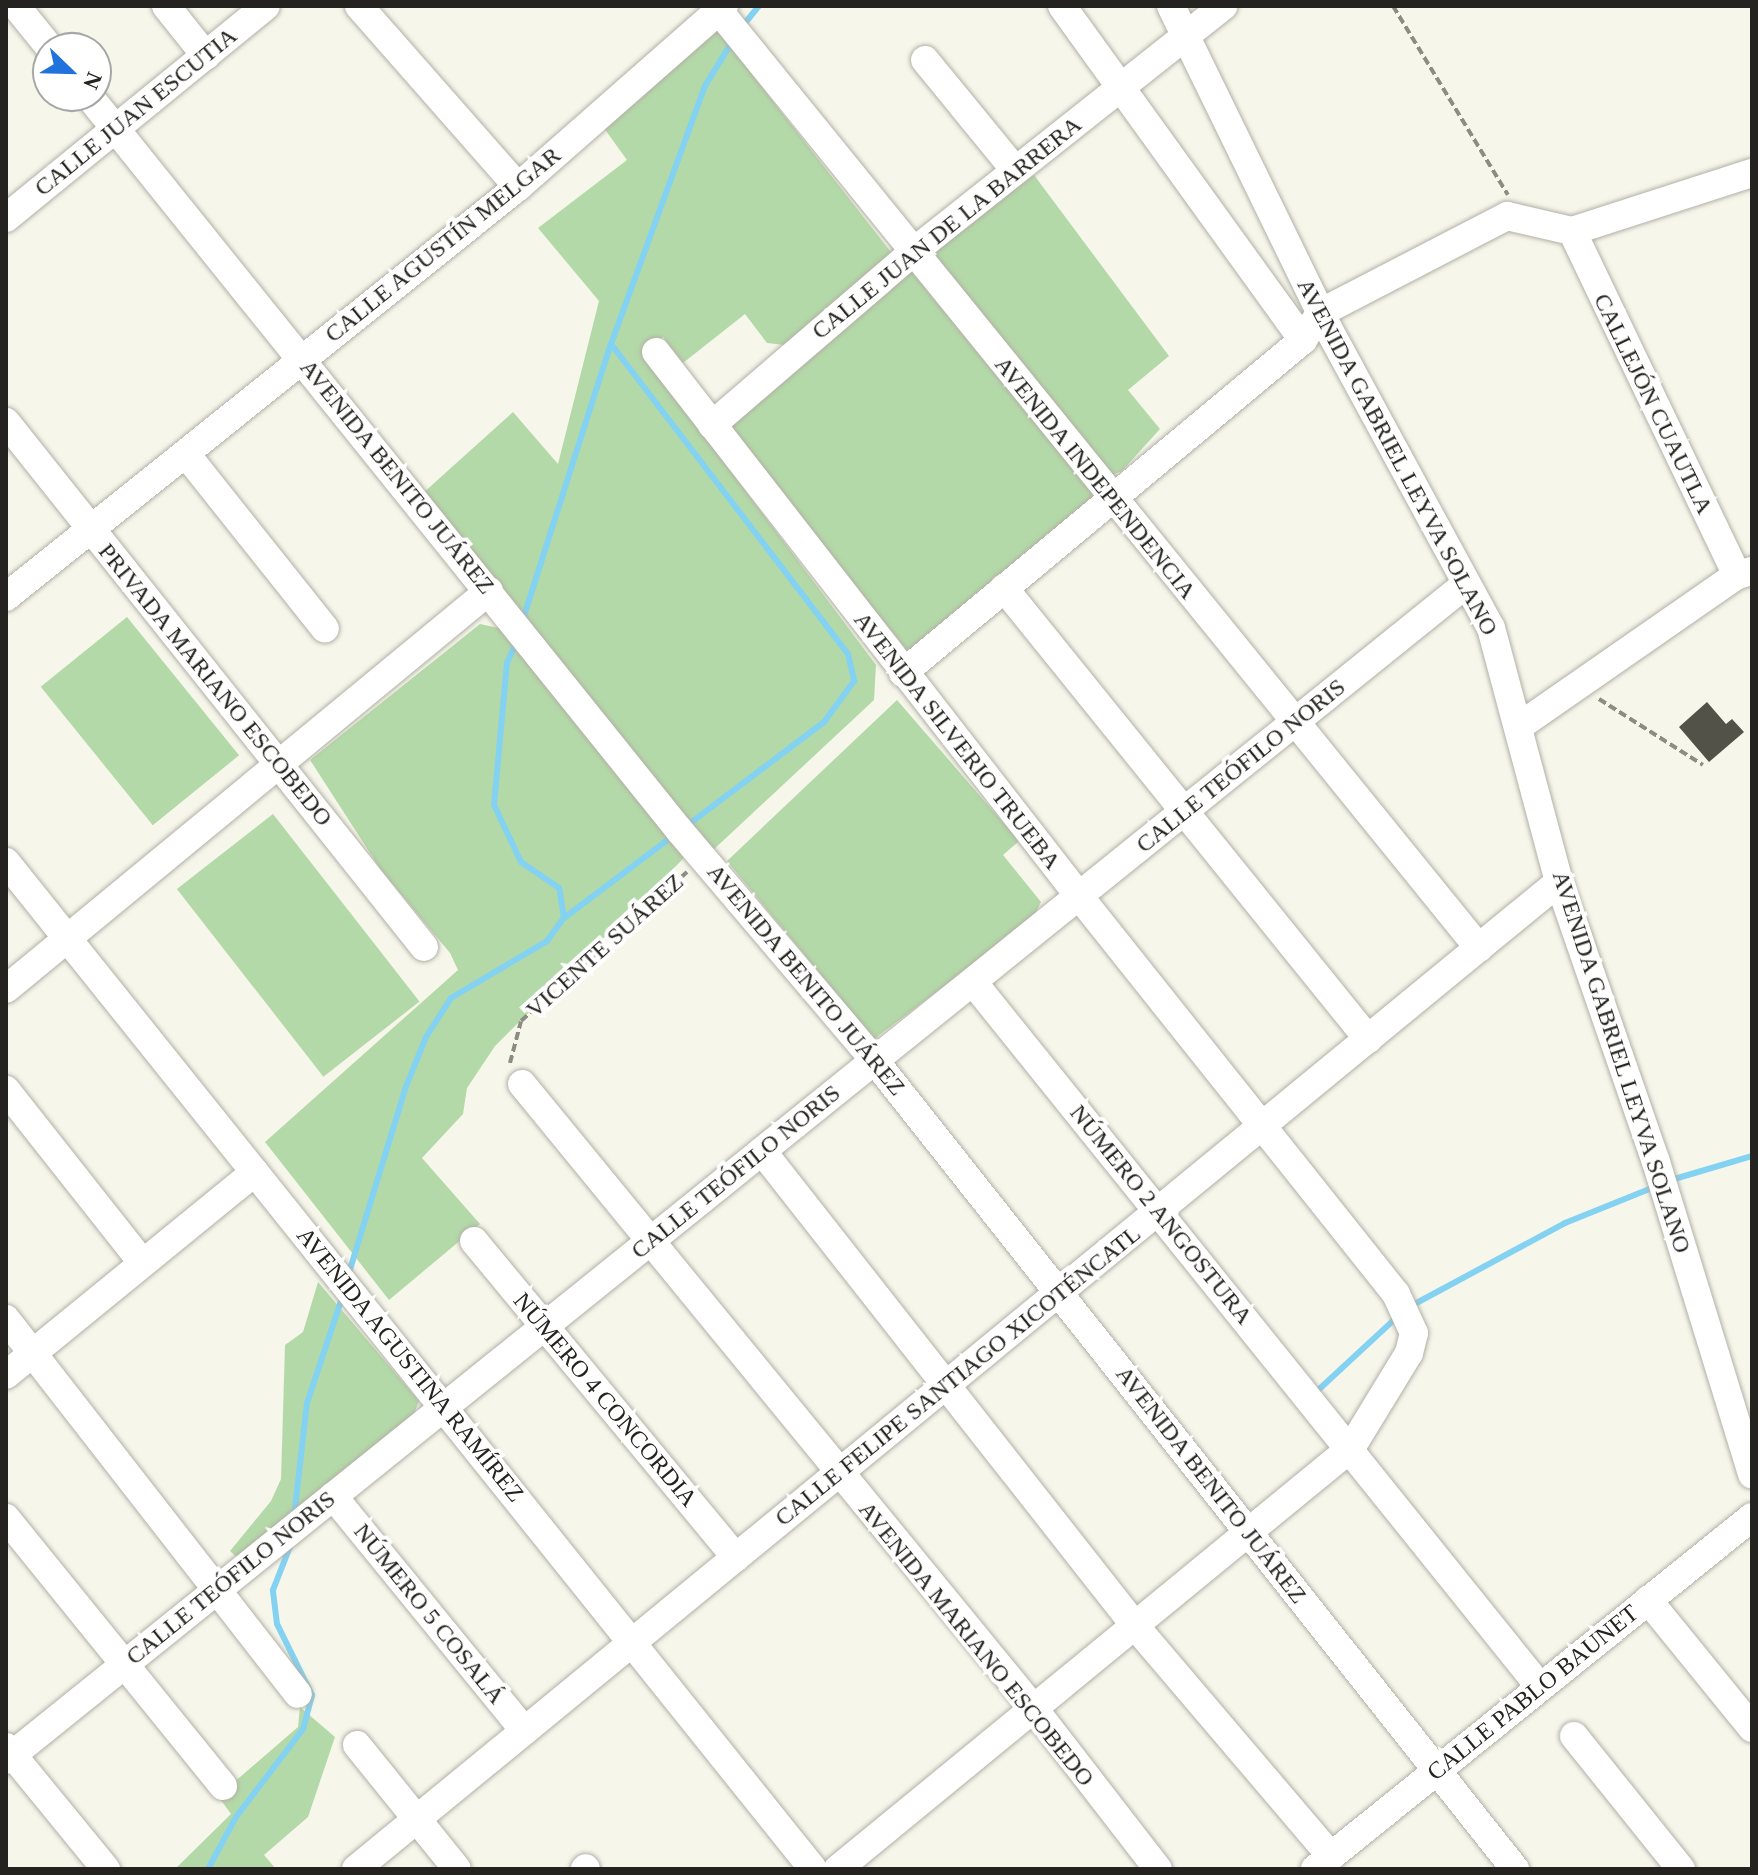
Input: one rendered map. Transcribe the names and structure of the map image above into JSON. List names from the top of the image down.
{
  "streets": {
    "street": [
      "CALLE JUAN ESCUTIA",
      "CALLE JUAN DE LA BARRERA",
      "CALLE AGUSTÍN MELGAR",
      "CALLEJÓN CUAUTLA",
      "AVENIDA GABRIEL LEYVA SOLANO",
      "AVENIDA BENITO JUÁREZ",
      "AVENIDA INDEPENDENCIA",
      "PRIVADA MARIANO ESCOBEDO",
      "AVENIDA SILVERIO TRUEBA",
      "CALLE TEÓFILO NORIS",
      "NÚMERO 2 ANGOSTURA",
      "AVENIDA AGUSTINA RAMÍREZ",
      "CALLE FELIPE SANTIAGO XICOTÉNCATL",
      "NÚMERO 4 CONCORDIA",
      "NÚMERO 5 COSALÁ",
      "AVENIDA MARIANO ESCOBEDO",
      "CALLE PABLO BAUNET"
    ],
    "path": ["VICENTE SUÁREZ"]
  },
  "crossings": [
    ["CALLE JUAN ESCUTIA", "AVENIDA BENITO JUÁREZ"],
    ["CALLE JUAN DE LA BARRERA", "AVENIDA GABRIEL LEYVA SOLANO"],
    ["CALLE JUAN DE LA BARRERA", "AVENIDA INDEPENDENCIA"],
    ["CALLE JUAN DE LA BARRERA", "AVENIDA SILVERIO TRUEBA"],
    ["CALLE AGUSTÍN MELGAR", "AVENIDA BENITO JUÁREZ"],
    ["CALLE AGUSTÍN MELGAR", "AVENIDA INDEPENDENCIA"],
    ["CALLE AGUSTÍN MELGAR", "PRIVADA MARIANO ESCOBEDO"],
    ["AVENIDA GABRIEL LEYVA SOLANO", "CALLE TEÓFILO NORIS"],
    ["AVENIDA GABRIEL LEYVA SOLANO", "CALLE FELIPE SANTIAGO XICOTÉNCATL"],
    ["AVENIDA BENITO JUÁREZ", "CALLE TEÓFILO NORIS"],
    ["AVENIDA BENITO JUÁREZ", "VICENTE SUÁREZ"],
    ["AVENIDA BENITO JUÁREZ", "CALLE FELIPE SANTIAGO XICOTÉNCATL"],
    ["AVENIDA BENITO JUÁREZ", "CALLE PABLO BAUNET"],
    ["AVENIDA INDEPENDENCIA", "CALLE TEÓFILO NORIS"],
    ["AVENIDA INDEPENDENCIA", "CALLE FELIPE SANTIAGO XICOTÉNCATL"],
    ["AVENIDA SILVERIO TRUEBA", "CALLE TEÓFILO NORIS"],
    ["AVENIDA SILVERIO TRUEBA", "NÚMERO 2 ANGOSTURA"],
    ["AVENIDA SILVERIO TRUEBA", "CALLE FELIPE SANTIAGO XICOTÉNCATL"],
    ["CALLE TEÓFILO NORIS", "NÚMERO 2 ANGOSTURA"],
    ["CALLE TEÓFILO NORIS", "AVENIDA AGUSTINA RAMÍREZ"],
    ["CALLE TEÓFILO NORIS", "NÚMERO 4 CONCORDIA"],
    ["CALLE TEÓFILO NORIS", "NÚMERO 5 COSALÁ"],
    ["CALLE TEÓFILO NORIS", "AVENIDA MARIANO ESCOBEDO"],
    ["VICENTE SUÁREZ", "AVENIDA MARIANO ESCOBEDO"],
    ["NÚMERO 2 ANGOSTURA", "CALLE FELIPE SANTIAGO XICOTÉNCATL"],
    ["NÚMERO 2 ANGOSTURA", "CALLE PABLO BAUNET"],
    ["AVENIDA AGUSTINA RAMÍREZ", "CALLE FELIPE SANTIAGO XICOTÉNCATL"],
    ["CALLE FELIPE SANTIAGO XICOTÉNCATL", "NÚMERO 4 CONCORDIA"],
    ["CALLE FELIPE SANTIAGO XICOTÉNCATL", "NÚMERO 5 COSALÁ"],
    ["CALLE FELIPE SANTIAGO XICOTÉNCATL", "AVENIDA MARIANO ESCOBEDO"]
  ],
  "north": "bottom right"
}
